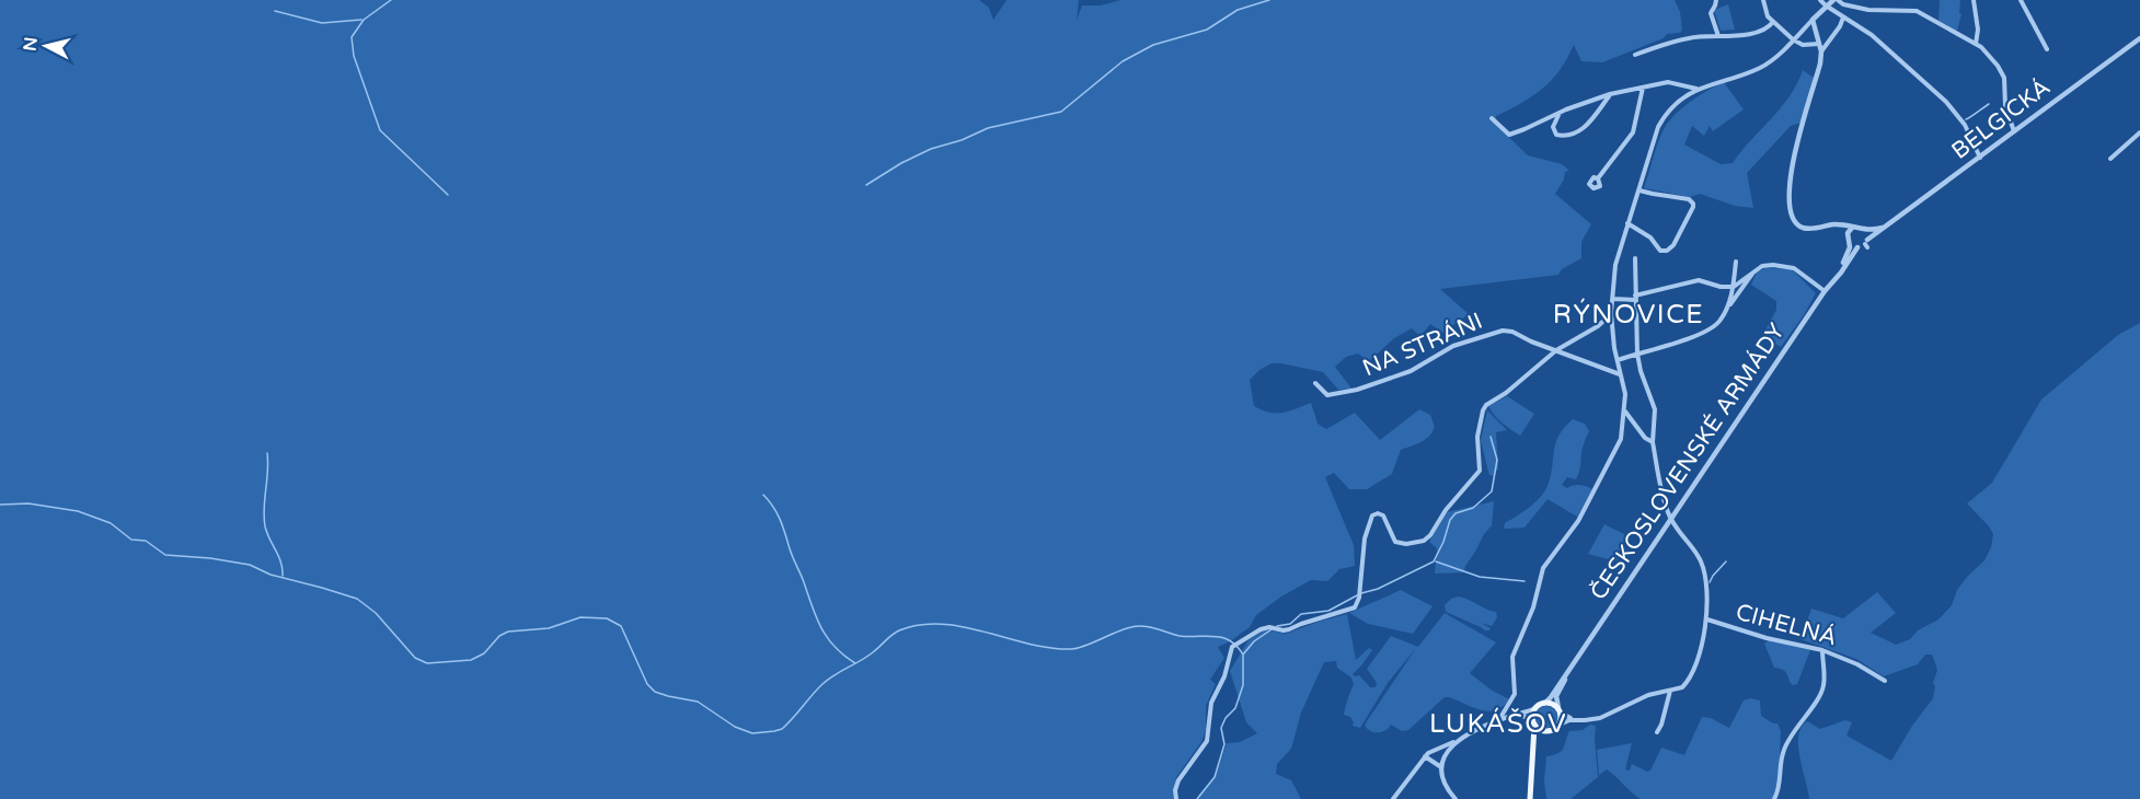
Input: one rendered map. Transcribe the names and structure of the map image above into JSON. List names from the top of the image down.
{
  "streets": {
    "main road": ["ČESKOSLOVENSKÉ ARMÁDY"],
    "street": ["BELGICKÁ", "NA STRÁNI", "CIHELNÁ"]
  },
  "crossings": [
    ["BELGICKÁ", "ČESKOSLOVENSKÉ ARMÁDY"],
    ["ČESKOSLOVENSKÉ ARMÁDY", "CIHELNÁ"]
  ],
  "districts": ["RÝNOVICE", "LUKÁŠOV"],
  "north": "left"
}
